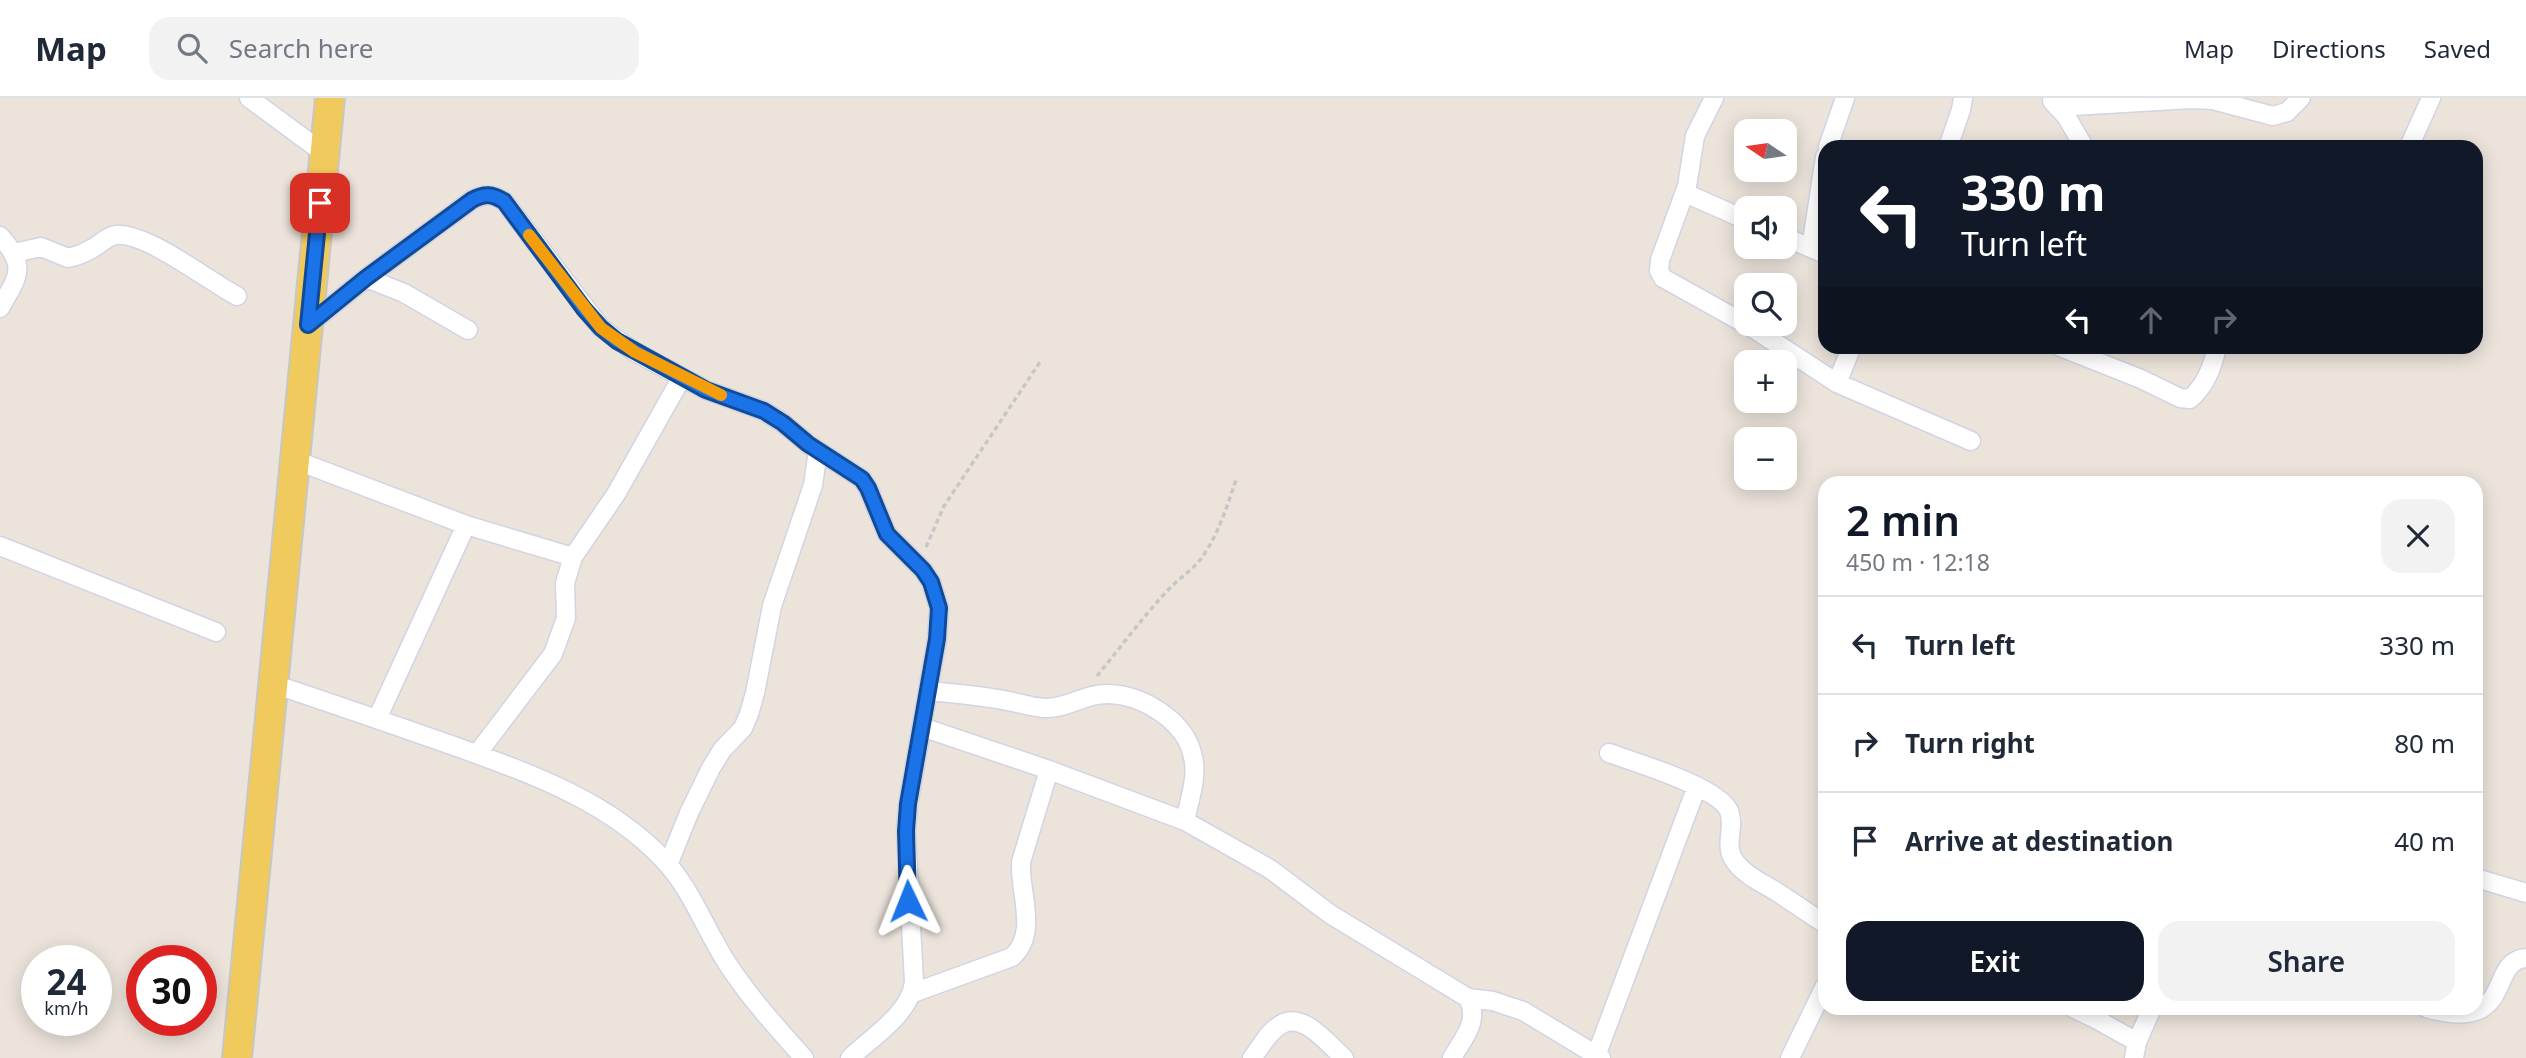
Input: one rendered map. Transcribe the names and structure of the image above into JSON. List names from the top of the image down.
{
  "north": "left",
  "page": {
    "header": "Map",
    "search": "Search here",
    "nav": ["Map", "Directions", "Saved"],
    "map_buttons": ["+", "−"],
    "turn": ["330 m", "Turn left"],
    "heading": ["2 min", "450 m · 12:18"],
    "list": [
      {
        "name": "Turn left",
        "value": "330 m"
      },
      {
        "name": "Turn right",
        "value": "80 m"
      },
      {
        "name": "Arrive at destination",
        "value": "40 m"
      }
    ],
    "buttons": ["Exit", "Share"],
    "speed": "24 km/h",
    "limit": "30"
  }
}
